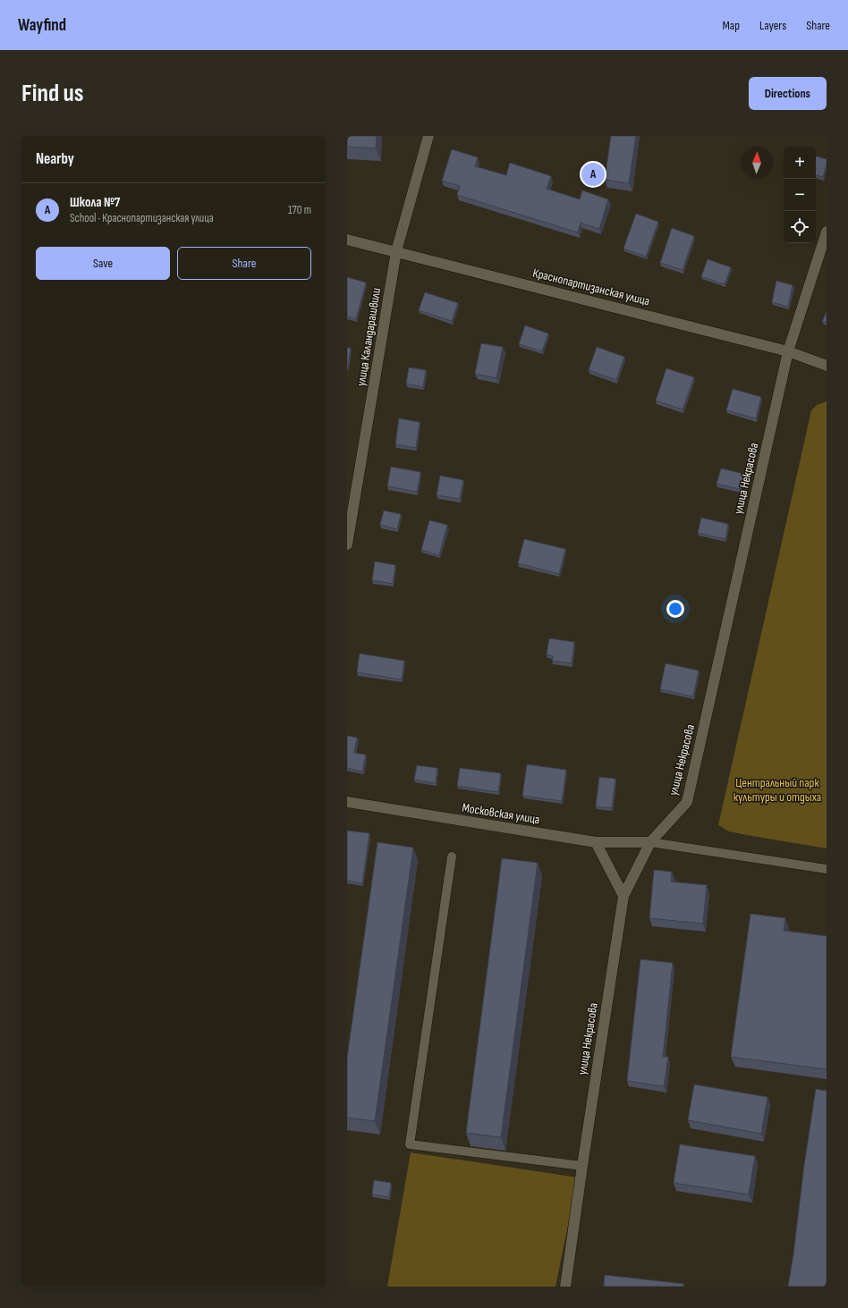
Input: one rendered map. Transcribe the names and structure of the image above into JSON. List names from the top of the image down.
{
  "streets": {
    "main road": [
      "Краснопартизанская улица",
      "улица Каландарашвили",
      "улица Некрасова",
      "Московская улица"
    ]
  },
  "crossings": [
    ["Краснопартизанская улица", "улица Каландарашвили"],
    ["Краснопартизанская улица", "улица Некрасова"],
    ["улица Некрасова", "Московская улица"]
  ],
  "parks": ["Центральный парк культуры и отдыха"],
  "north": "top",
  "page": {
    "header": "Wayfind",
    "nav": ["Map", "Layers", "Share"],
    "buttons": [
      "Directions",
      ["Save", "Share"]
    ],
    "title": "Find us",
    "heading": "Nearby",
    "map_buttons": ["+", "−"],
    "pins": "A",
    "list": [
      {
        "mark": "A",
        "name": "Школа №7",
        "note": "School · Краснопартизанская улица",
        "value": "170 m"
      }
    ]
  }
}
